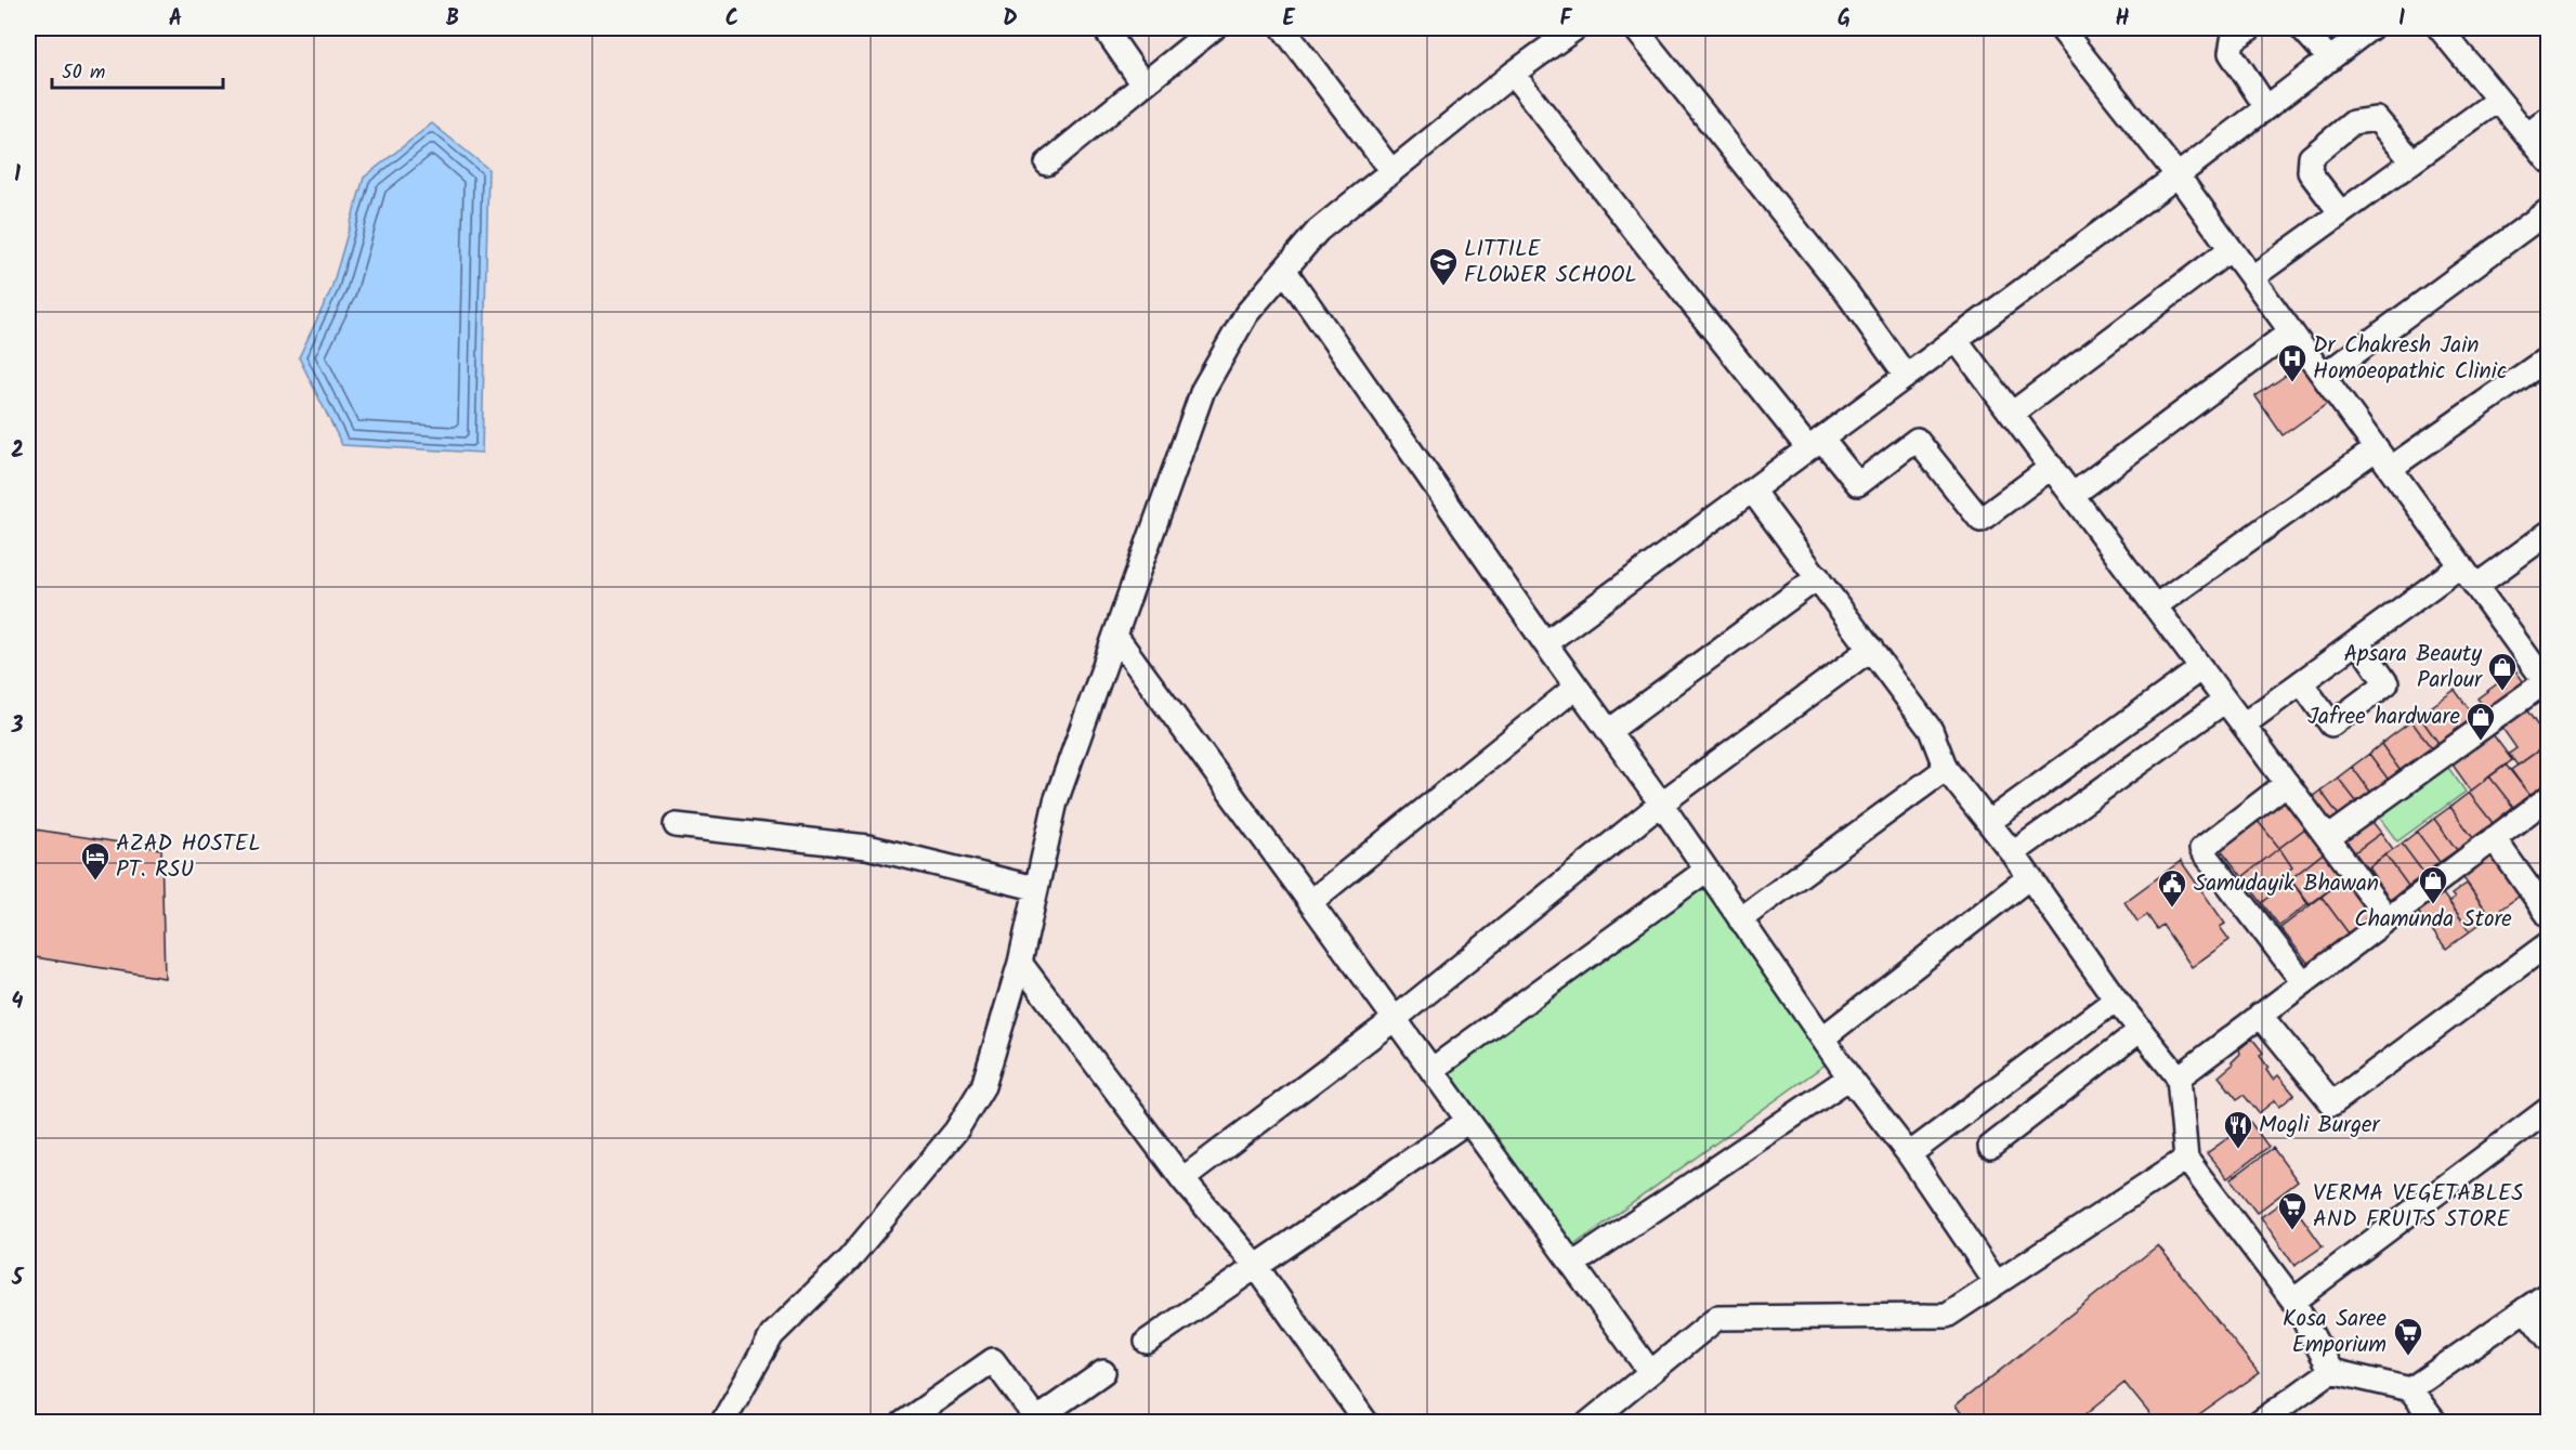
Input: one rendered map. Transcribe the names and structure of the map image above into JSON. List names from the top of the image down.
{
  "places": {
    "school or university": ["LITTILE FLOWER SCHOOL"],
    "hospital": ["Dr Chakresh Jain Homoeopathic Clinic"],
    "shop": ["Apsara Beauty Parlour", "Jafree hardware", "Chamunda Store"],
    "hotel": ["AZAD HOSTEL PT. RSU"],
    "public building": ["Samudayik Bhawan"],
    "restaurant": ["Mogli Burger"],
    "supermarket": ["VERMA VEGETABLES AND FRUITS STORE", "Kosa Saree Emporium"]
  },
  "scale_bar": "50 m",
  "grid": {
    "columns": [
      "A",
      "B",
      "C",
      "D",
      "E",
      "F",
      "G",
      "H",
      "I"
    ],
    "rows": [
      "1",
      "2",
      "3",
      "4",
      "5"
    ]
  }
}
